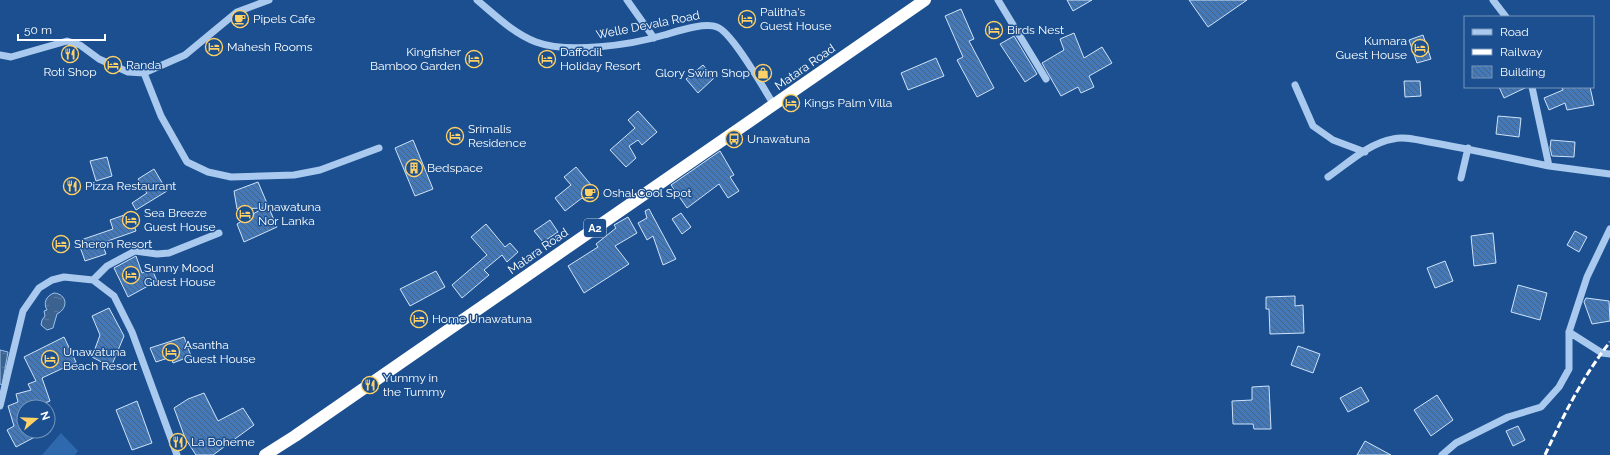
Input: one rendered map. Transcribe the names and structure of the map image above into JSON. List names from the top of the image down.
{
  "streets": {
    "highway": ["Matara Road", "A2"],
    "street": ["Welle Devala Road"]
  },
  "crossings": [
    ["Welle Devala Road", "Matara Road"]
  ],
  "places": {
    "cafe": ["Pipels Cafe", "Oshal Cool Spot"],
    "hotel": [
      "Palitha's Guest House",
      "Birds Nest",
      "Mahesh Rooms",
      "Kumara Guest House",
      "Kingfisher Bamboo Garden",
      "Daffodil Holiday Resort",
      "Randa",
      "Kings Palm Villa",
      "Srimalis Residence",
      "Unawatuna Nor Lanka",
      "Sea Breeze Guest House",
      "Sheron Resort",
      "Sunny Mood Guest House",
      "Home Unawatuna",
      "Asantha Guest House",
      "Unawatuna Beach Resort"
    ],
    "restaurant": [
      "Roti Shop",
      "Pizza Restaurant",
      "Yummy in the Tummy",
      "La Boheme"
    ],
    "shop": ["Glory Swim Shop"],
    "bus stop": ["Unawatuna"],
    "building": ["Bedspace"]
  },
  "legend": ["Road", "Railway", "Building"],
  "scale_bar": "50 m",
  "north": "right"
}
